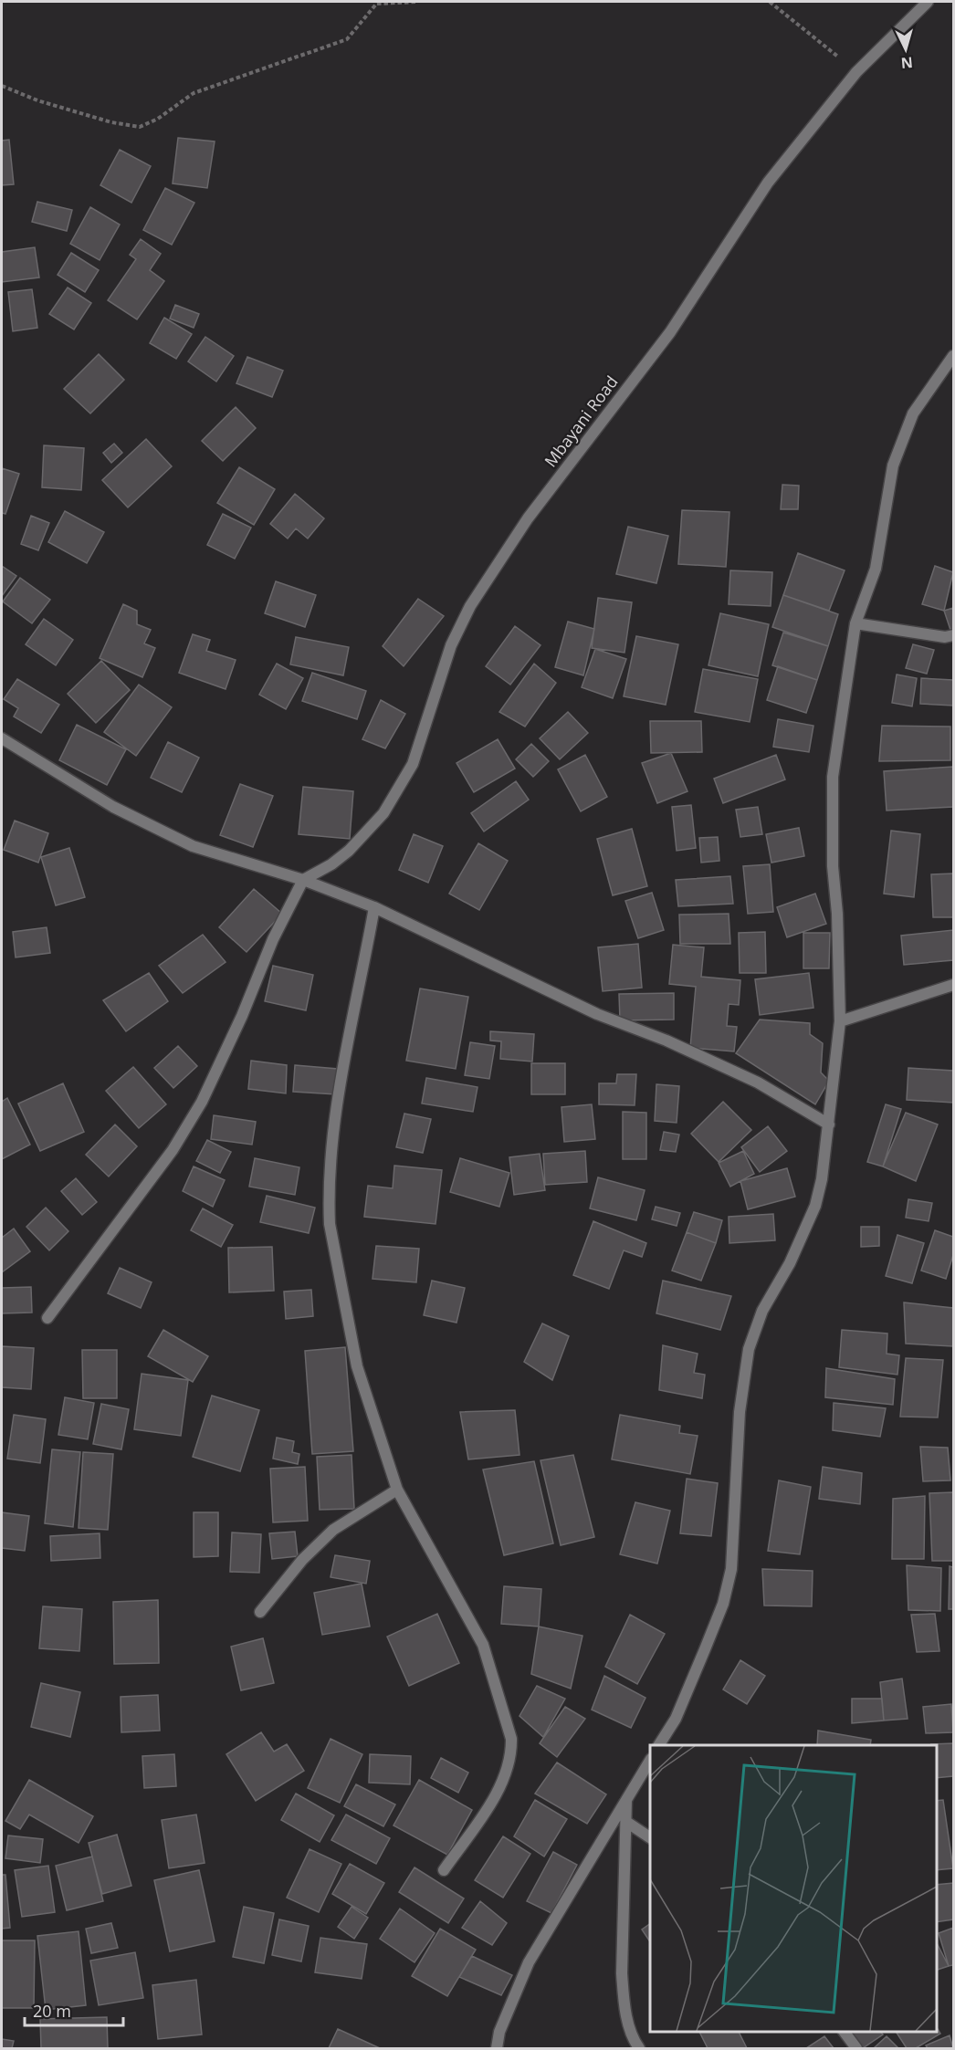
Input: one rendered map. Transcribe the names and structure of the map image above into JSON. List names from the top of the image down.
{
  "streets": {
    "street": ["Mbayani Road"]
  },
  "scale_bar": "20 m",
  "north": "bottom"
}
